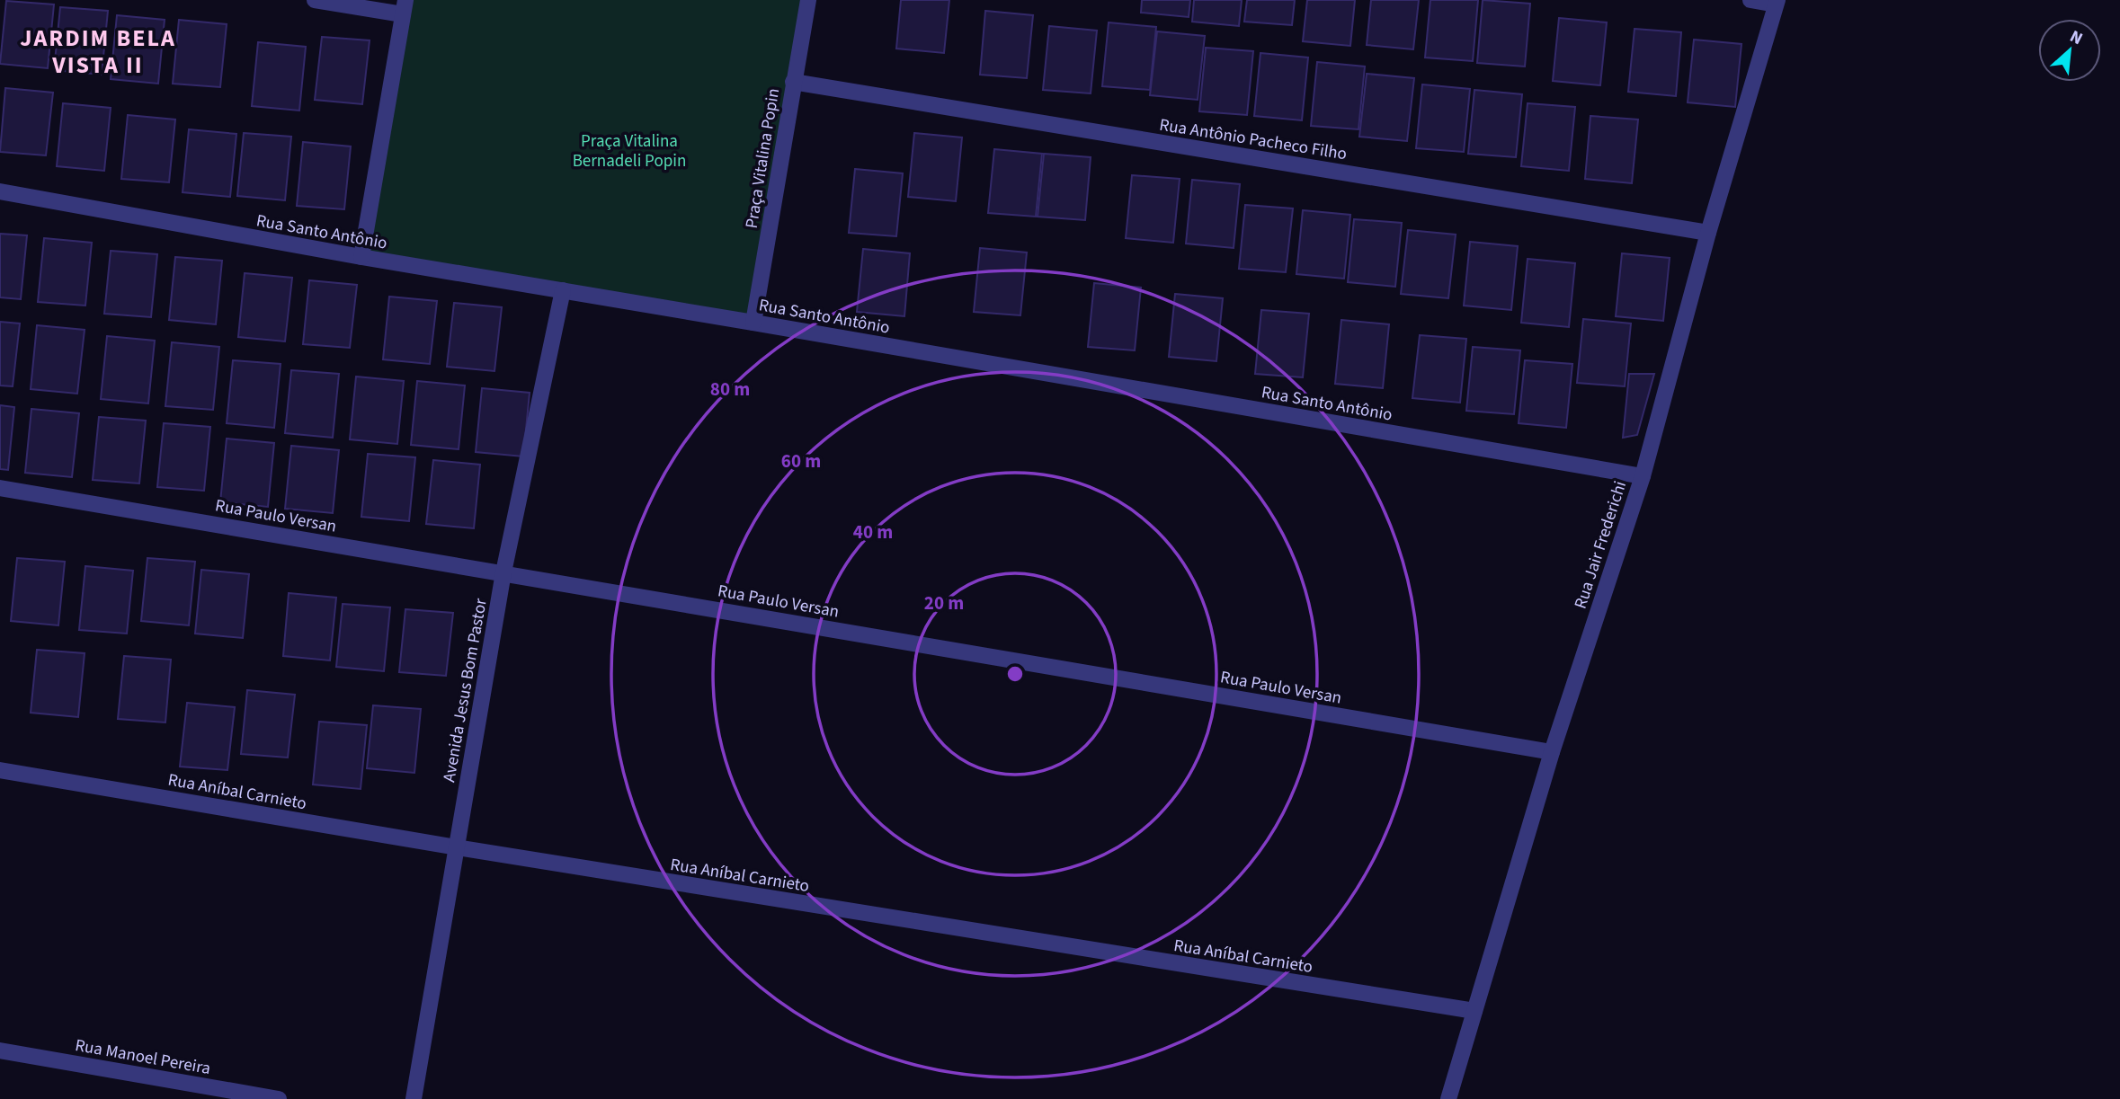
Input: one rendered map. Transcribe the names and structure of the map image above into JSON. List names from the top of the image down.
{
  "streets": {
    "street": [
      "Rua Antônio Pacheco Filho",
      "Praça Vitalina Popin",
      "Rua Santo Antônio",
      "Rua Paulo Versan",
      "Rua Jair Frederichi",
      "Avenida Jesus Bom Pastor",
      "Rua Aníbal Carnieto",
      "Rua Manoel Pereira"
    ]
  },
  "crossings": [
    ["Rua Antônio Pacheco Filho", "Praça Vitalina Popin"],
    ["Rua Antônio Pacheco Filho", "Rua Jair Frederichi"],
    ["Praça Vitalina Popin", "Rua Santo Antônio"],
    ["Rua Santo Antônio", "Rua Jair Frederichi"],
    ["Rua Santo Antônio", "Avenida Jesus Bom Pastor"],
    ["Rua Paulo Versan", "Rua Jair Frederichi"],
    ["Rua Paulo Versan", "Avenida Jesus Bom Pastor"],
    ["Rua Jair Frederichi", "Rua Aníbal Carnieto"],
    ["Avenida Jesus Bom Pastor", "Rua Aníbal Carnieto"]
  ],
  "districts": ["JARDIM BELA VISTA II"],
  "parks": ["Praça Vitalina Bernadeli Popin"],
  "north": "top right",
  "rings": [
    "80 m",
    "60 m",
    "40 m",
    "20 m"
  ]
}
